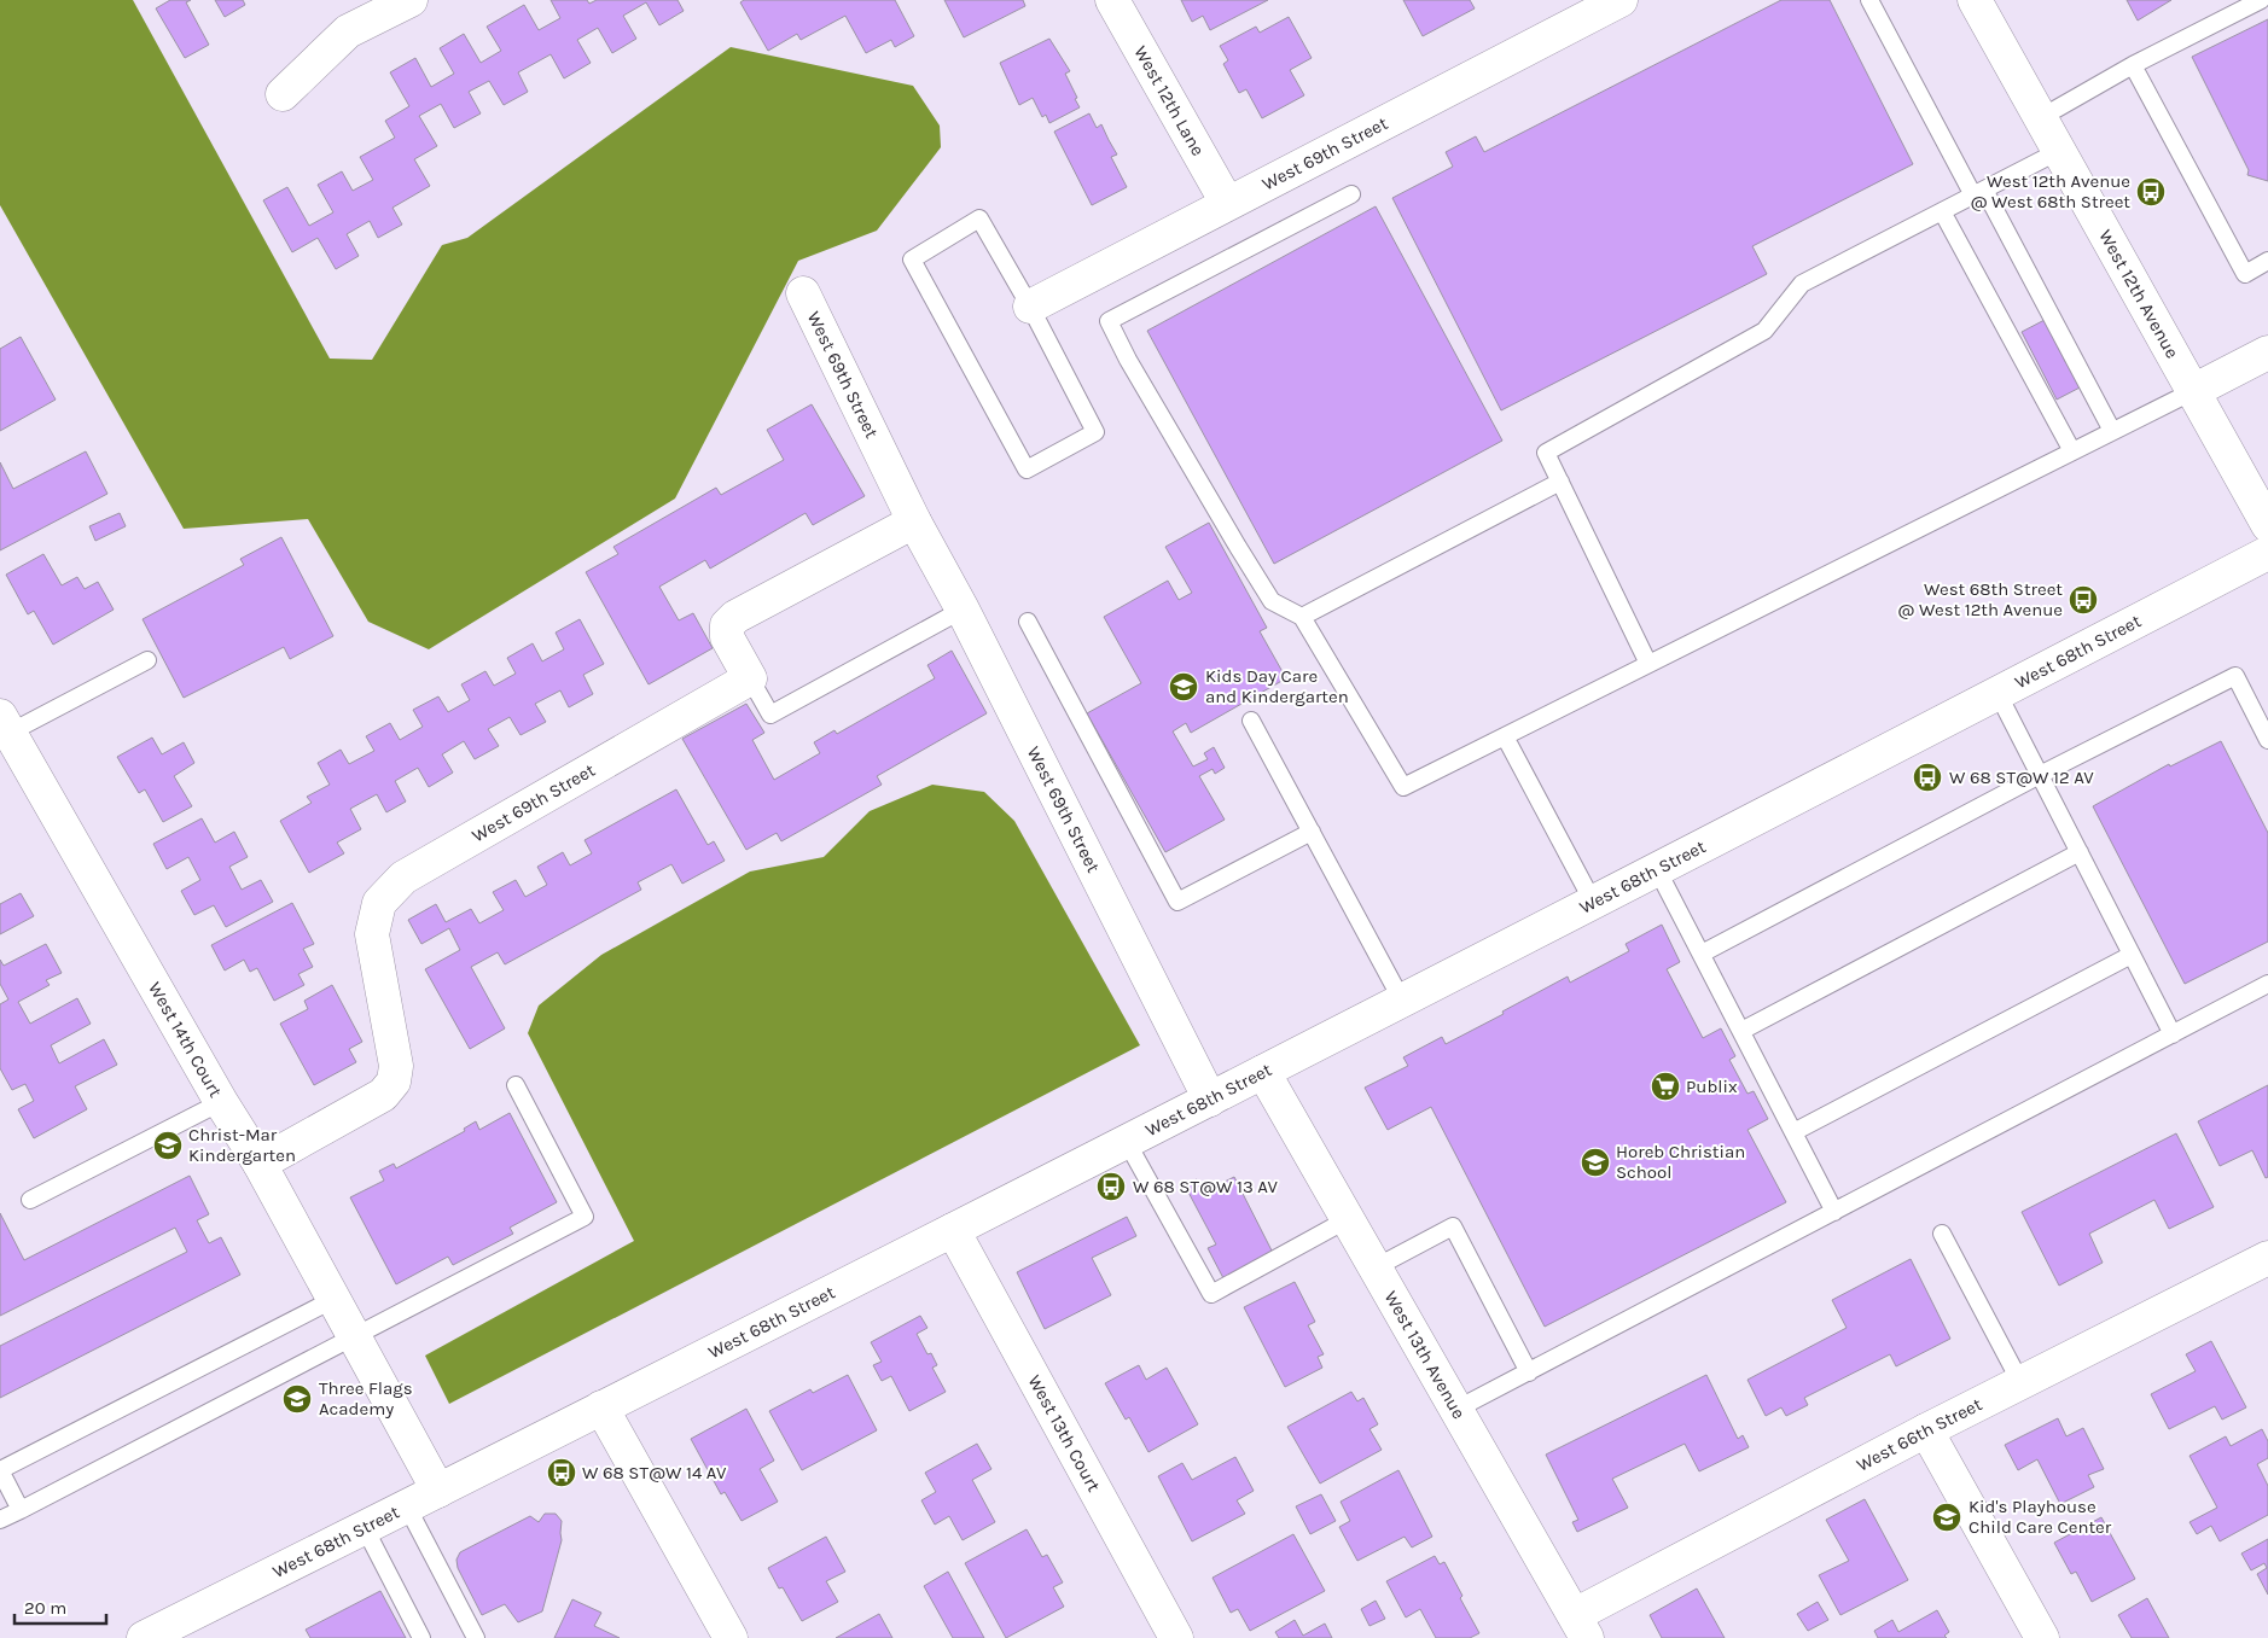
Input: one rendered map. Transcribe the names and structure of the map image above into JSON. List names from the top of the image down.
{
  "streets": {
    "street": [
      "West 12th Lane",
      "West 69th Street",
      "West 12th Avenue",
      "West 68th Street",
      "West 14th Court",
      "West 13th Avenue",
      "West 13th Court",
      "West 66th Street"
    ]
  },
  "crossings": [
    ["West 12th Lane", "West 69th Street"],
    ["West 69th Street", "West 68th Street"],
    ["West 69th Street", "West 14th Court"],
    ["West 68th Street", "West 14th Court"],
    ["West 68th Street", "West 13th Avenue"],
    ["West 68th Street", "West 13th Court"],
    ["West 13th Avenue", "West 66th Street"]
  ],
  "places": {
    "bus stop": [
      "West 12th Avenue @ West 68th Street",
      "West 68th Street @ West 12th Avenue",
      "W 68 ST@W 12 AV",
      "W 68 ST@W 13 AV",
      "W 68 ST@W 14 AV"
    ],
    "school or university": [
      "Kids Day Care and Kindergarten",
      "Christ-Mar Kindergarten",
      "Horeb Christian School",
      "Three Flags Academy",
      "Kid's Playhouse Child Care Center"
    ],
    "supermarket": ["Publix"]
  },
  "scale_bar": "20 m"
}
